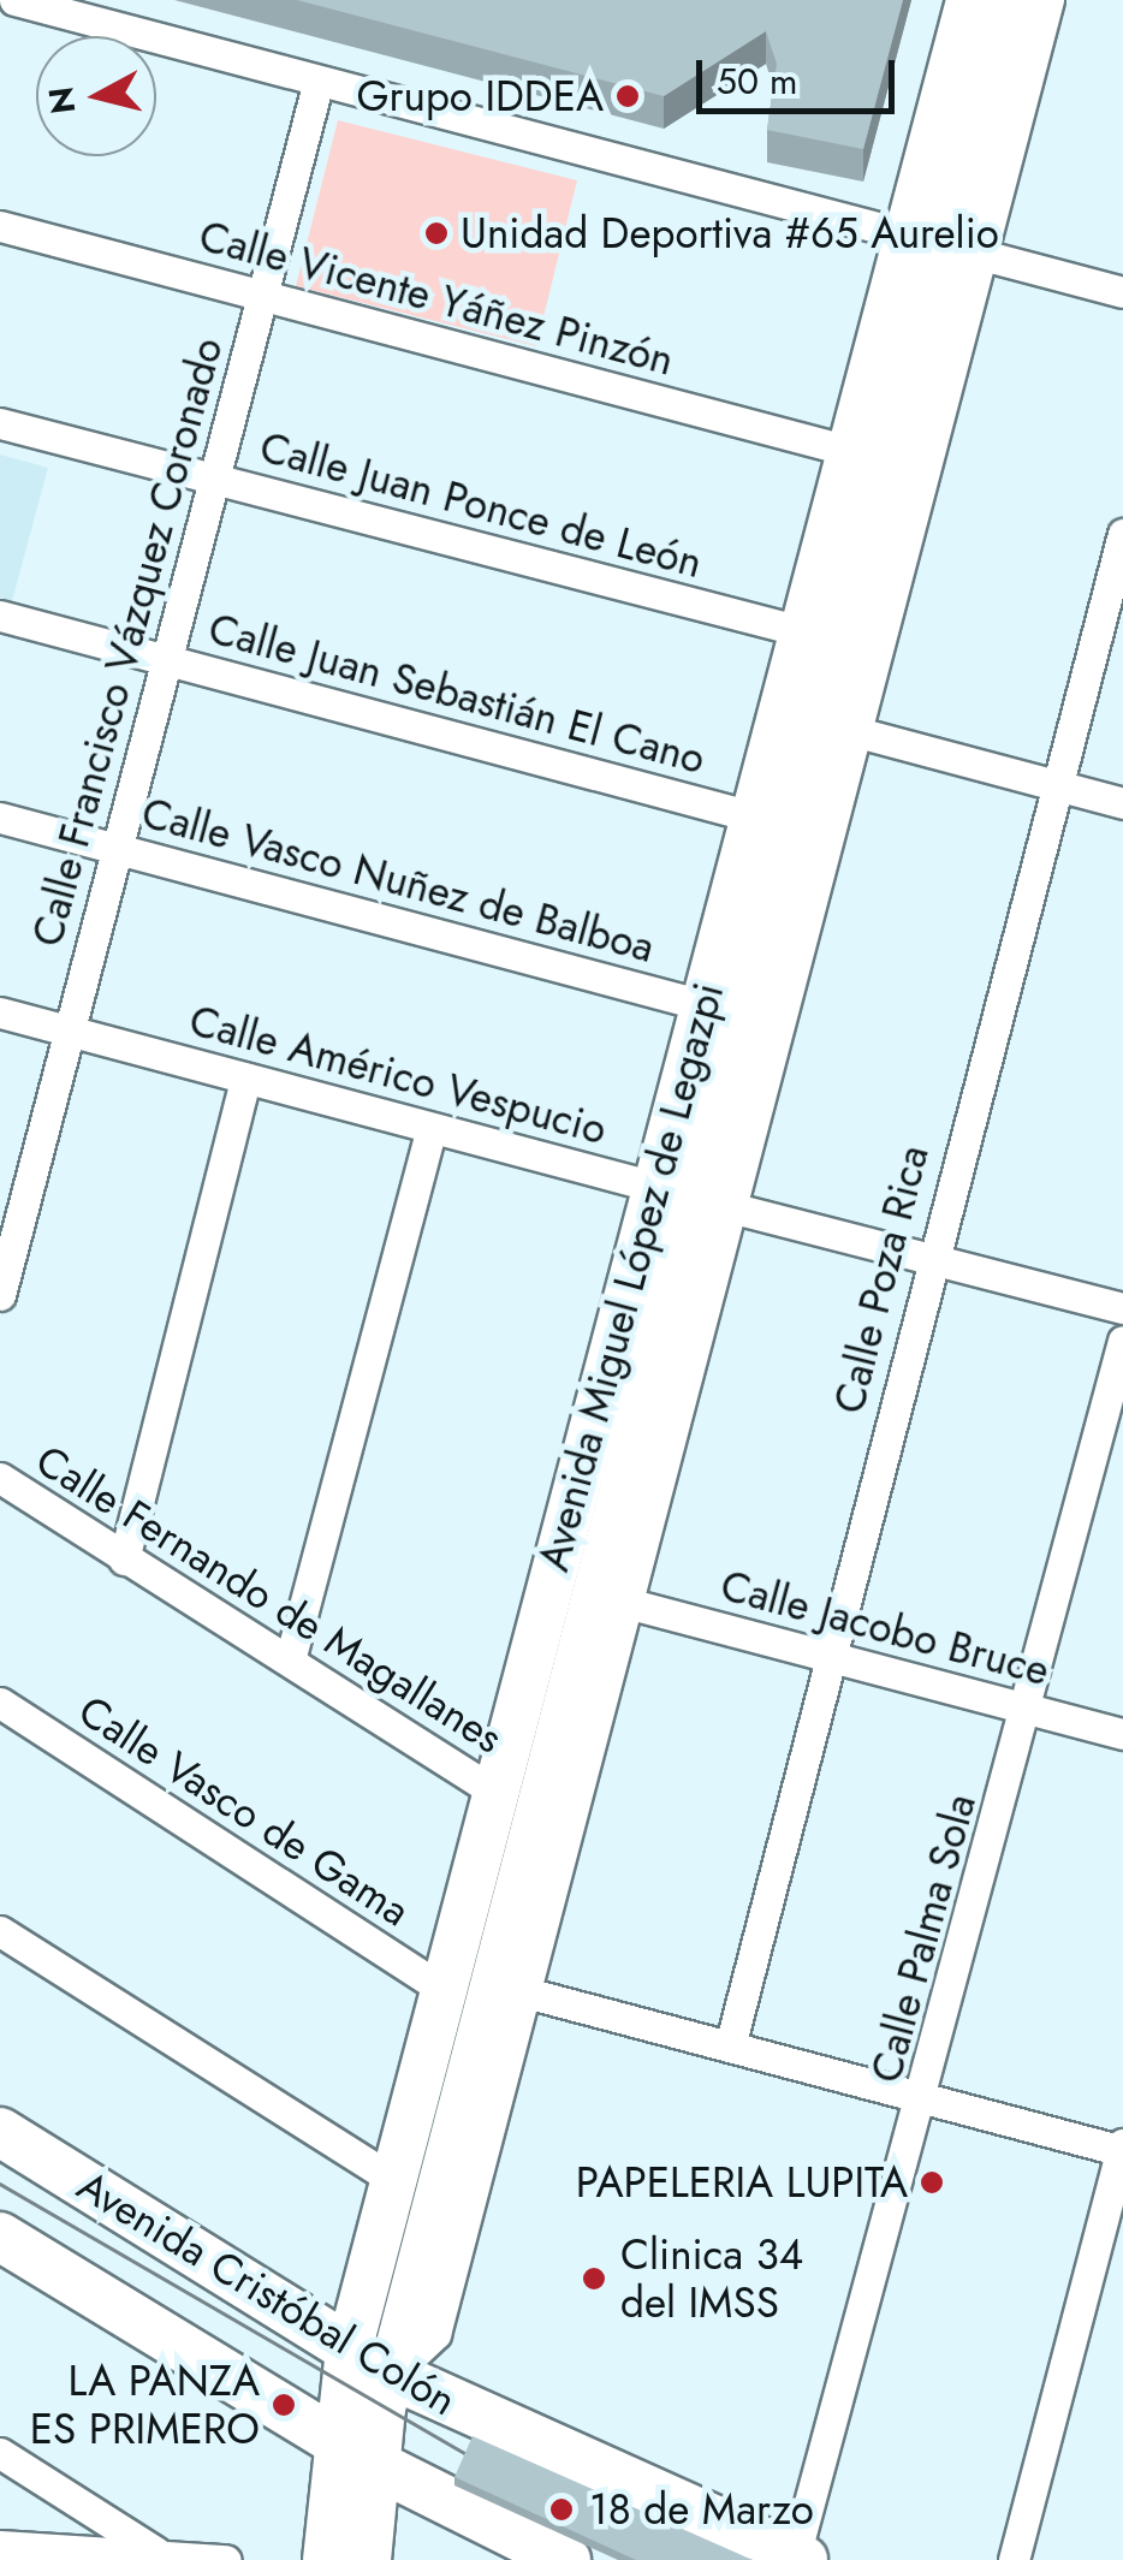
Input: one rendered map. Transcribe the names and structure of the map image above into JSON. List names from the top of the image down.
{
  "streets": {
    "main road": ["Avenida Miguel López de Legazpi", "Avenida Cristóbal Colón"],
    "street": [
      "Calle Vicente Yáñez Pinzón",
      "Calle Juan Ponce de León",
      "Calle Francisco Vázquez Coronado",
      "Calle Juan Sebastián El Cano",
      "Calle Vasco Nuñez de Balboa",
      "Calle Américo Vespucio",
      "Calle Poza Rica",
      "Calle Fernando de Magallanes",
      "Calle Jacobo Bruce",
      "Calle Vasco de Gama",
      "Calle Palma Sola"
    ]
  },
  "crossings": [
    ["Calle Vicente Yáñez Pinzón", "Calle Francisco Vázquez Coronado"],
    ["Calle Vicente Yáñez Pinzón", "Avenida Miguel López de Legazpi"],
    ["Calle Juan Ponce de León", "Calle Francisco Vázquez Coronado"],
    ["Calle Juan Ponce de León", "Avenida Miguel López de Legazpi"],
    ["Calle Francisco Vázquez Coronado", "Calle Juan Sebastián El Cano"],
    ["Calle Francisco Vázquez Coronado", "Calle Vasco Nuñez de Balboa"],
    ["Calle Francisco Vázquez Coronado", "Calle Américo Vespucio"],
    ["Calle Juan Sebastián El Cano", "Avenida Miguel López de Legazpi"],
    ["Calle Vasco Nuñez de Balboa", "Avenida Miguel López de Legazpi"],
    ["Calle Américo Vespucio", "Avenida Miguel López de Legazpi"],
    ["Calle Américo Vespucio", "Calle Poza Rica"],
    ["Avenida Miguel López de Legazpi", "Calle Fernando de Magallanes"],
    ["Avenida Miguel López de Legazpi", "Calle Jacobo Bruce"],
    ["Avenida Miguel López de Legazpi", "Calle Vasco de Gama"],
    ["Avenida Miguel López de Legazpi", "Avenida Cristóbal Colón"],
    ["Calle Poza Rica", "Calle Jacobo Bruce"],
    ["Calle Jacobo Bruce", "Calle Palma Sola"],
    ["Calle Palma Sola", "Avenida Cristóbal Colón"]
  ],
  "places": [
    "Grupo IDDEA",
    "Unidad Deportiva #65 Aurelio",
    "PAPELERIA LUPITA",
    "Clinica 34 del IMSS",
    "LA PANZA ES PRIMERO",
    "18 de Marzo"
  ],
  "scale_bar": "50 m",
  "north": "left"
}
